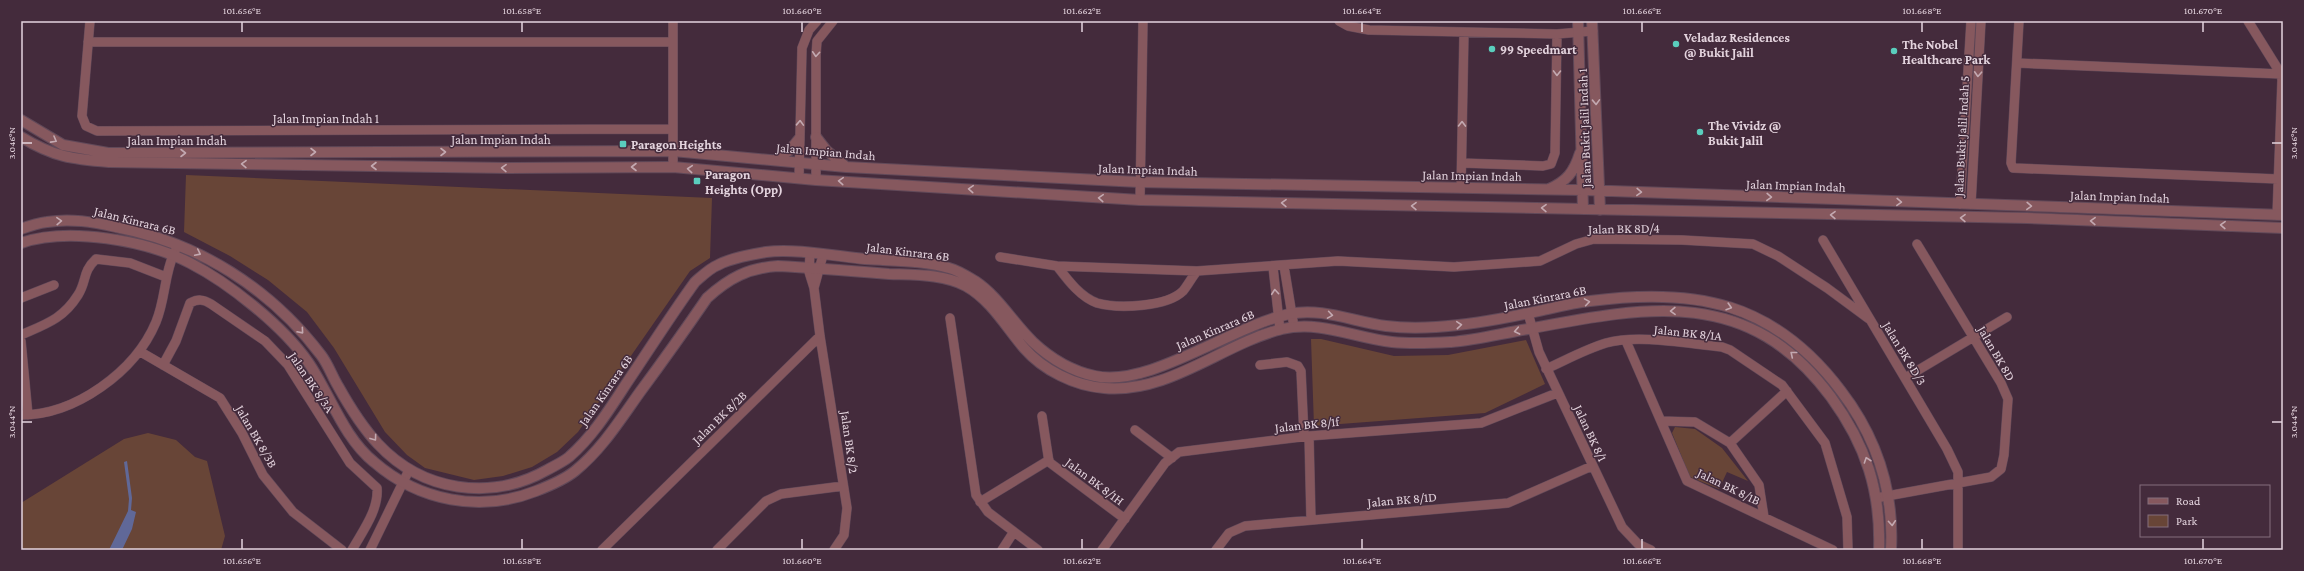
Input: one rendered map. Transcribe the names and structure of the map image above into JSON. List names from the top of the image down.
{
  "streets": {
    "street": [
      "Jalan Impian Indah 1",
      "Jalan Bukit Jalil Indah 1",
      "Jalan Bukit Jalil Indah 5",
      "Jalan Impian Indah",
      "Jalan Kinrara 6B",
      "Jalan BK 8D/4",
      "Jalan BK 8/1A",
      "Jalan BK 8D/3",
      "Jalan BK 8D",
      "Jalan BK 8/3A",
      "Jalan BK 8/2B",
      "Jalan BK 8/1f",
      "Jalan BK 8/1",
      "Jalan BK 8/3B",
      "Jalan BK 8/2",
      "Jalan BK 8/1H",
      "Jalan BK 8/1B",
      "Jalan BK 8/1D"
    ]
  },
  "crossings": [
    ["Jalan Bukit Jalil Indah 1", "Jalan Impian Indah"],
    ["Jalan Bukit Jalil Indah 5", "Jalan Impian Indah"],
    ["Jalan Kinrara 6B", "Jalan BK 8D"],
    ["Jalan Kinrara 6B", "Jalan BK 8/1"],
    ["Jalan BK 8D/4", "Jalan BK 8D/3"],
    ["Jalan BK 8/1A", "Jalan BK 8/1"],
    ["Jalan BK 8/1A", "Jalan BK 8/1B"],
    ["Jalan BK 8D/3", "Jalan BK 8D"],
    ["Jalan BK 8/3A", "Jalan BK 8/3B"],
    ["Jalan BK 8/2B", "Jalan BK 8/2"],
    ["Jalan BK 8/1f", "Jalan BK 8/1"],
    ["Jalan BK 8/1f", "Jalan BK 8/1H"],
    ["Jalan BK 8/1", "Jalan BK 8/1D"]
  ],
  "places": {
    "other": [
      "Veladaz Residences @ Bukit Jalil",
      "99 Speedmart",
      "The Nobel Healthcare Park",
      "The Vividz @ Bukit Jalil"
    ],
    "transit": ["Paragon Heights", "Paragon Heights (Opp)"]
  },
  "legend": ["Road", "Park"],
  "coordinates": [
    "101.656°E",
    "101.658°E",
    "101.660°E",
    "101.662°E",
    "101.664°E",
    "101.666°E",
    "101.668°E",
    "101.670°E",
    "3.046°N",
    "3.044°N"
  ]
}
